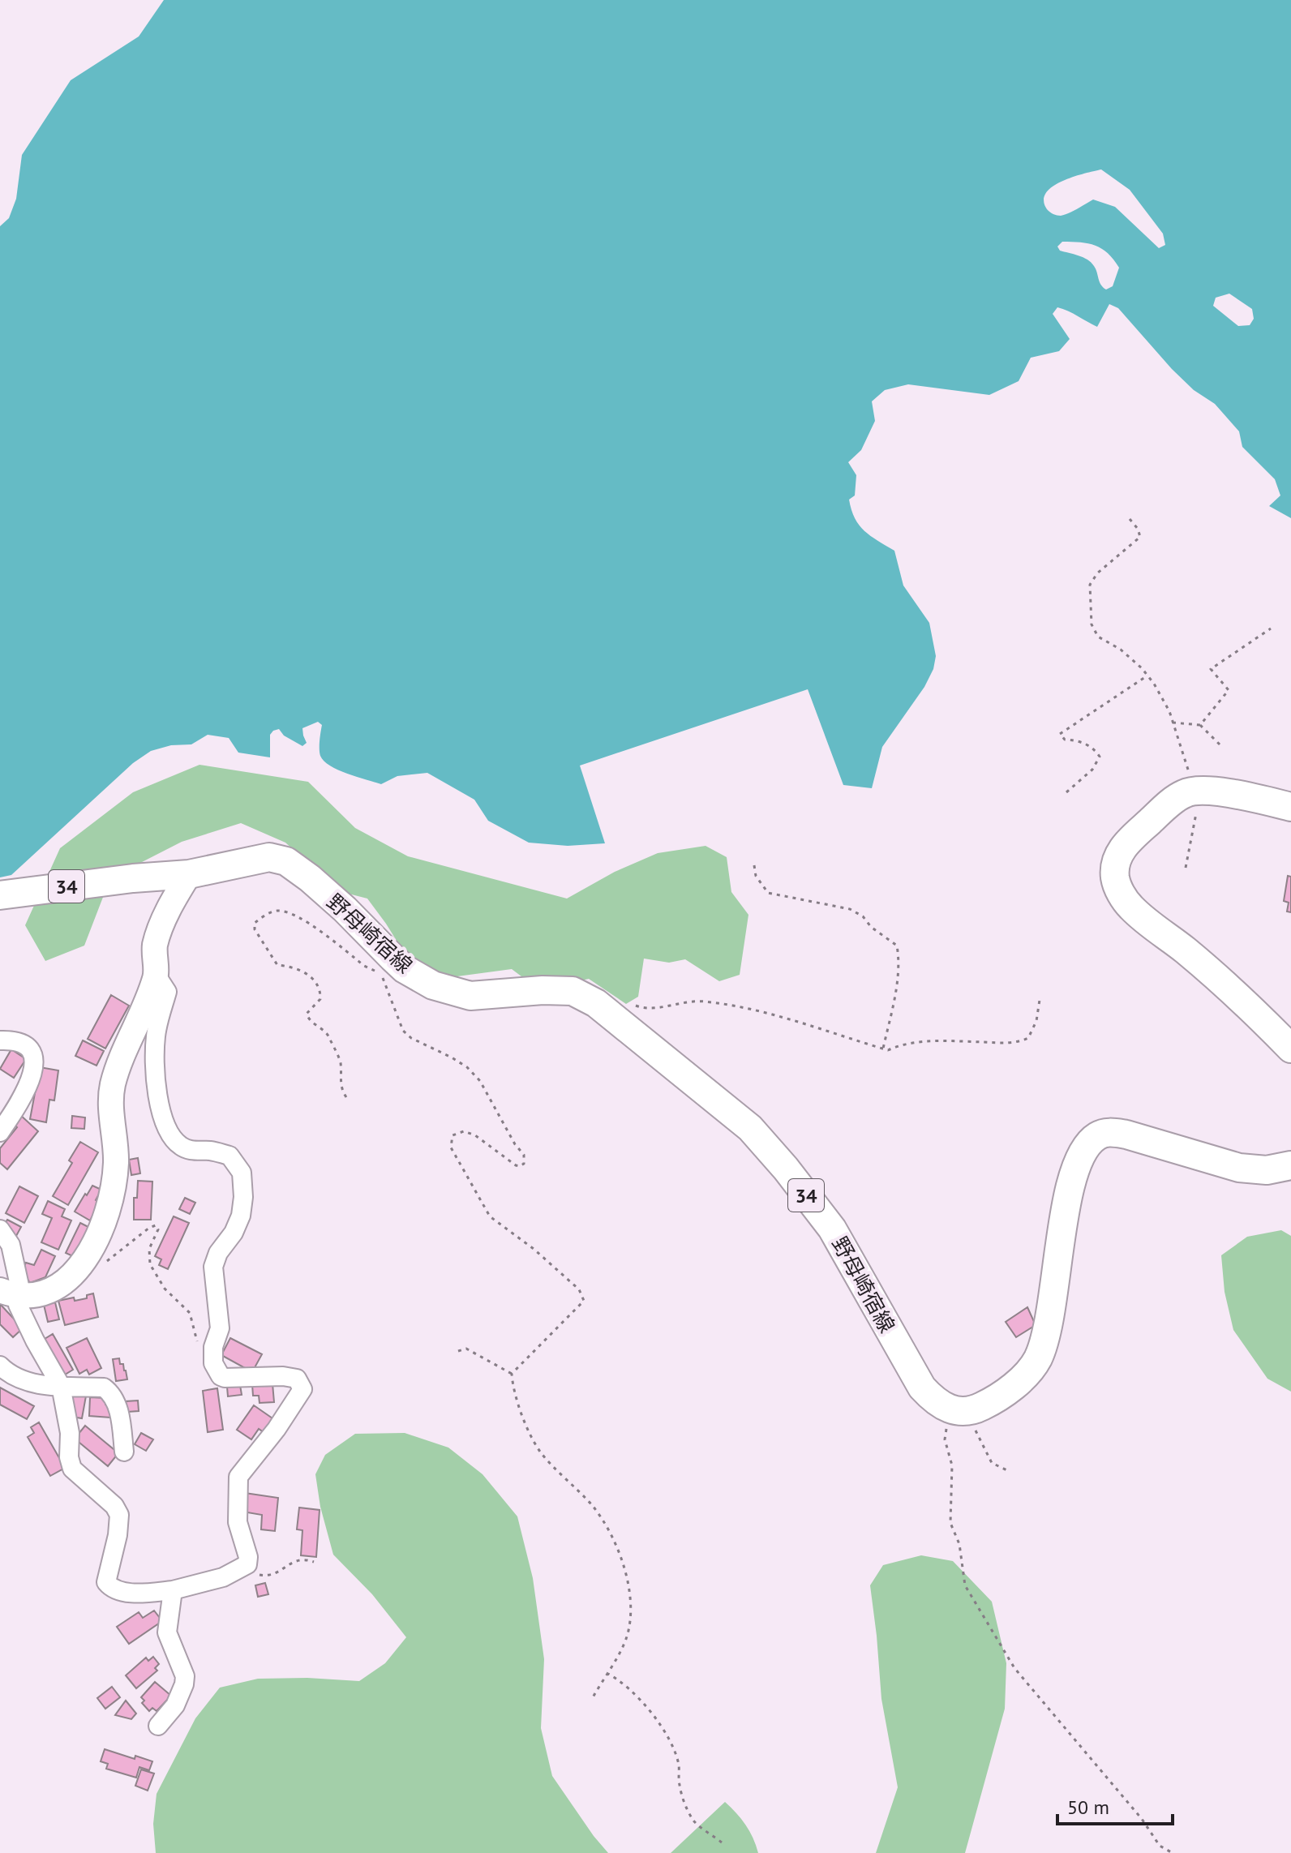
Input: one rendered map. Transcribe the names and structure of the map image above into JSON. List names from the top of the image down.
{
  "streets": {
    "main road": ["34", "野母崎宿線"]
  },
  "scale_bar": "50 m"
}
